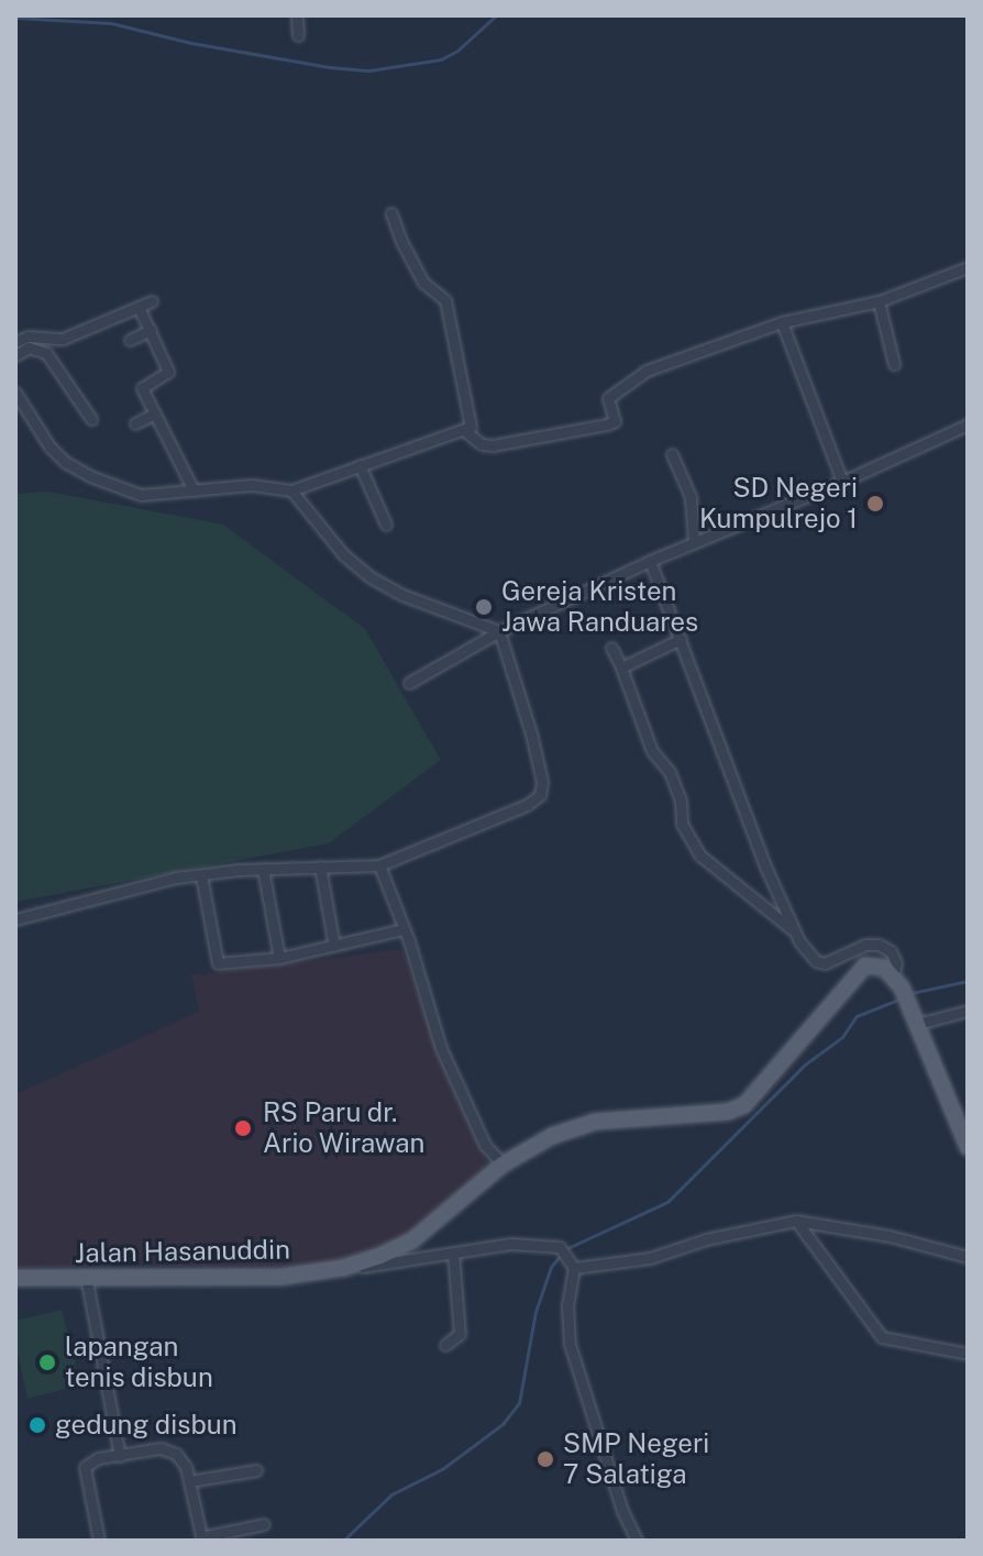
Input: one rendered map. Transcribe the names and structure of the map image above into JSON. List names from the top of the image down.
{
  "streets": {
    "main road": ["Jalan Hasanuddin"]
  },
  "places": [
    "SD Negeri Kumpulrejo 1",
    "Gereja Kristen Jawa Randuares",
    "RS Paru dr. Ario Wirawan",
    "lapangan tenis disbun",
    "gedung disbun",
    "SMP Negeri 7 Salatiga"
  ]
}
